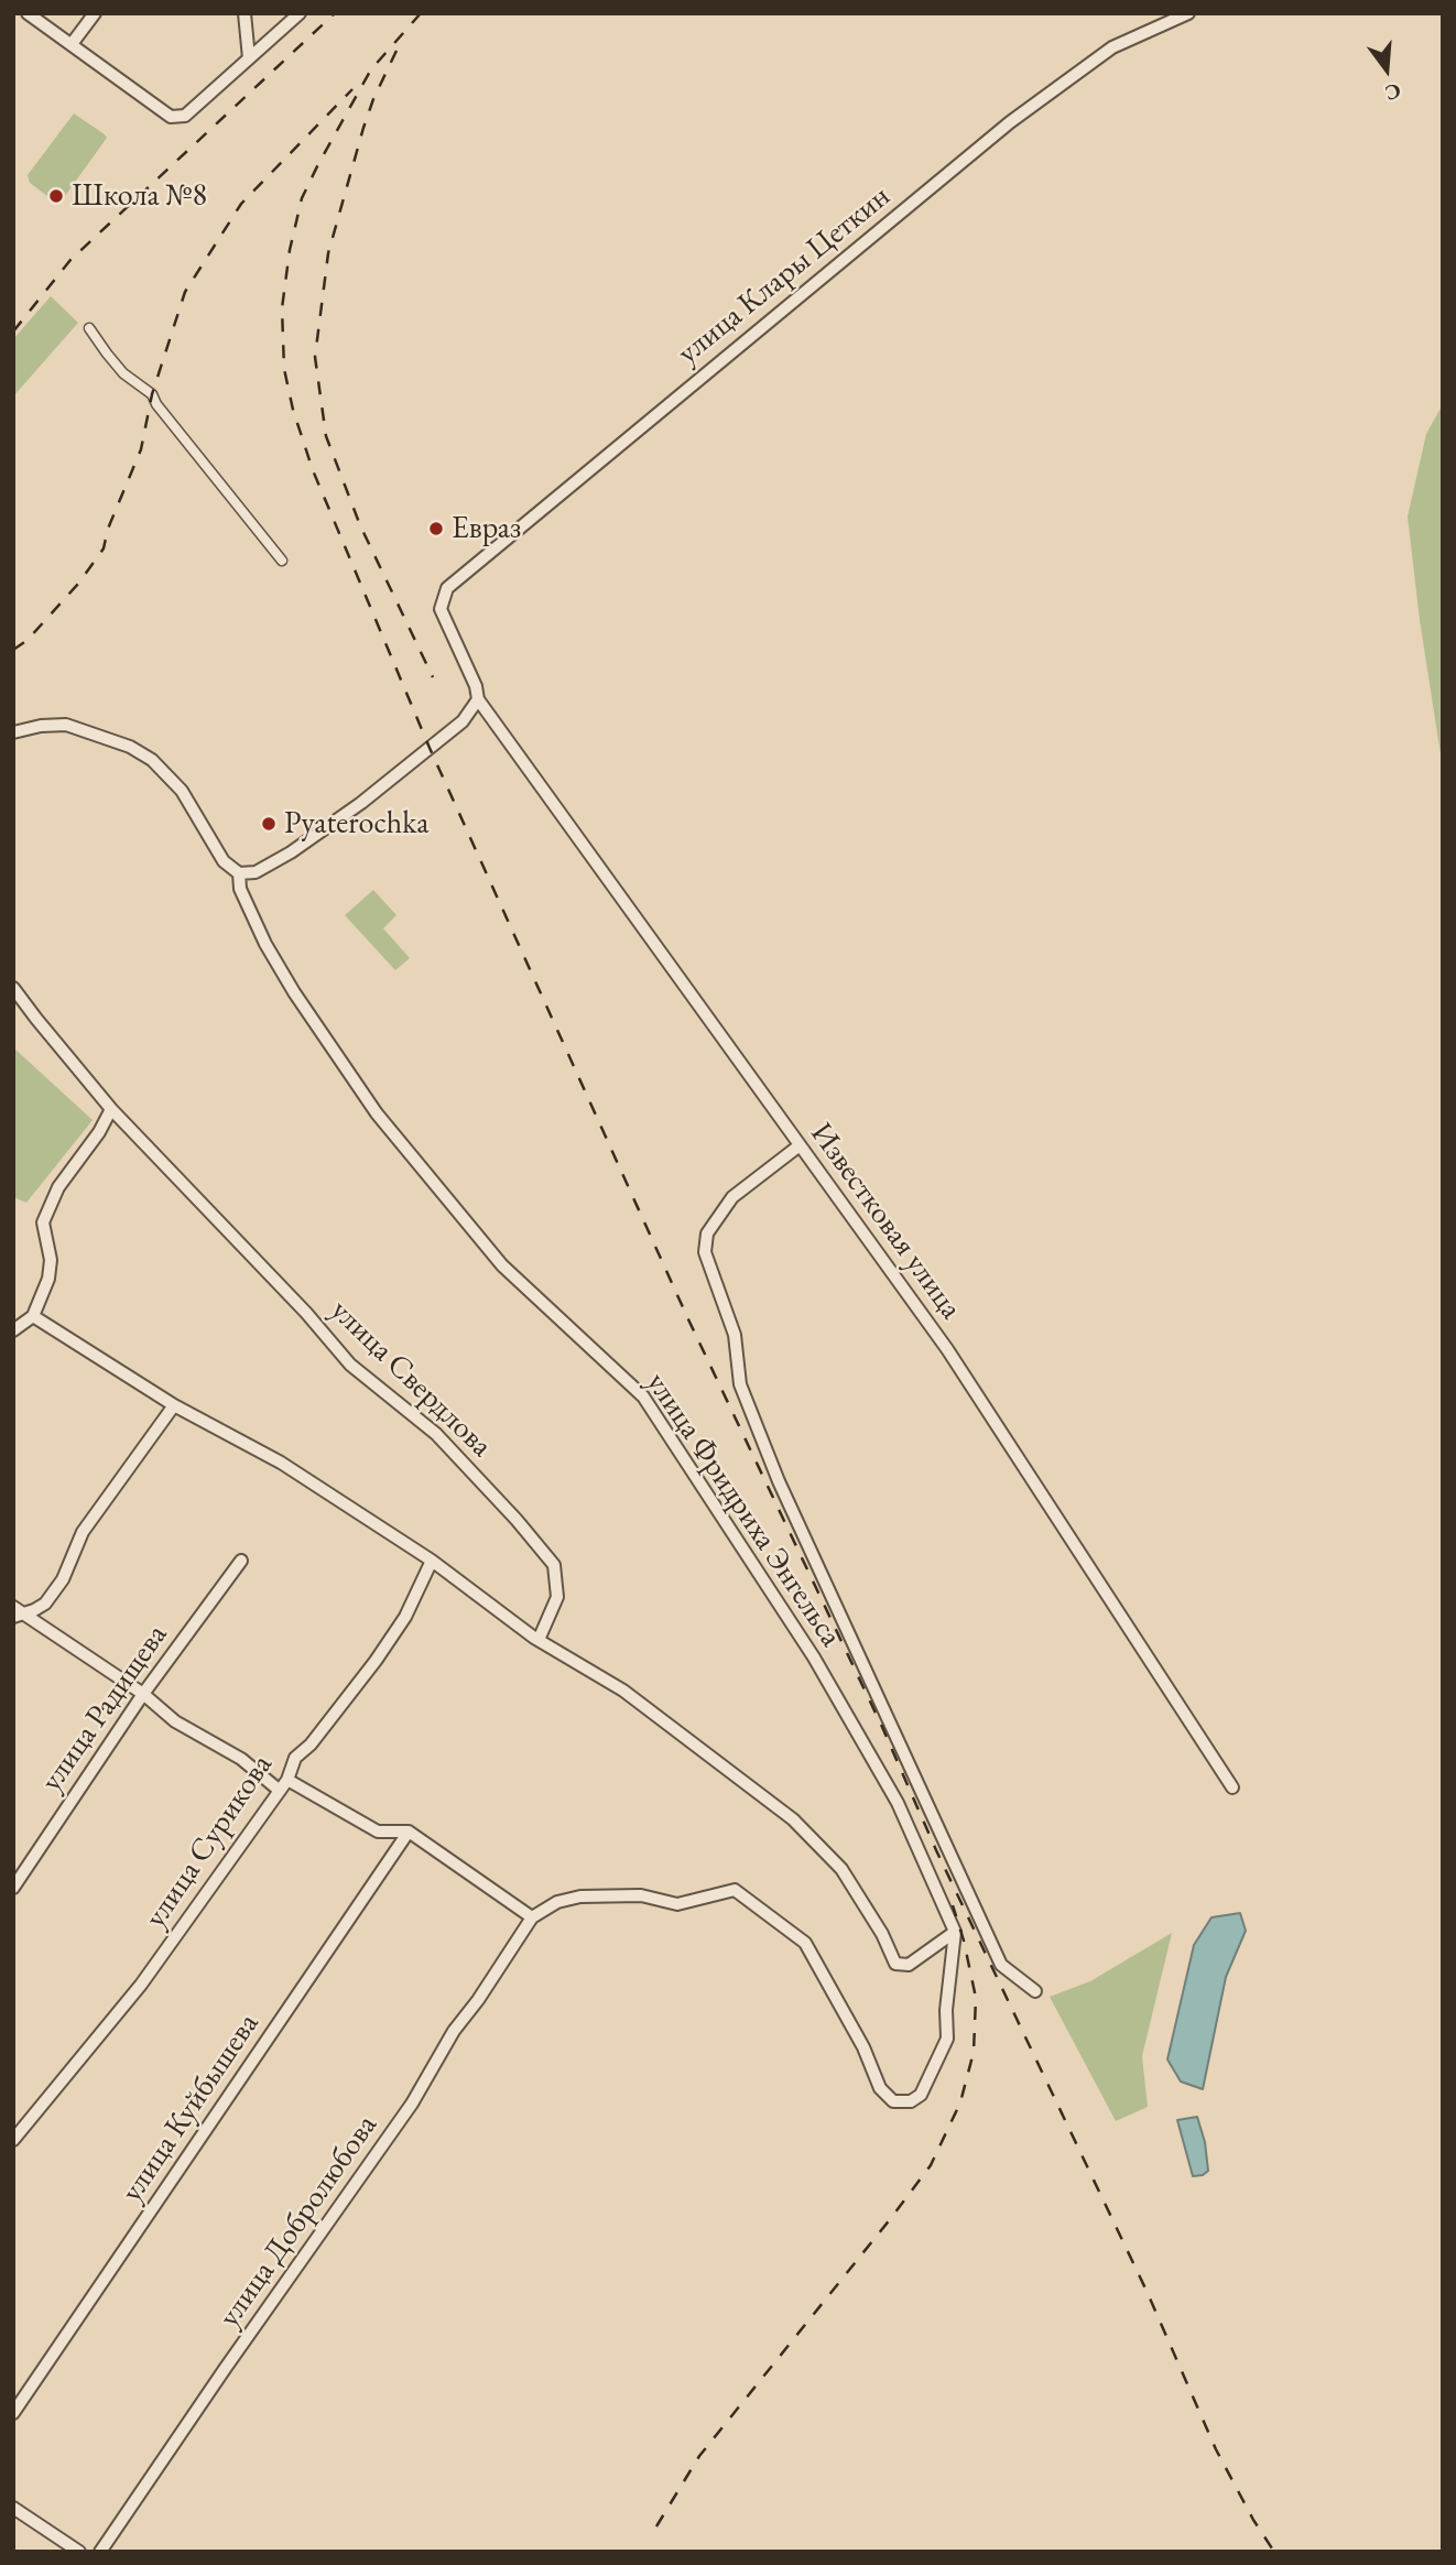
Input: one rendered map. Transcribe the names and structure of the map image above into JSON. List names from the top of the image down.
{
  "streets": {
    "street": [
      "улица Клары Цеткин",
      "Известковая улица",
      "улица Свердлова",
      "улица Фридриха Энгельса",
      "улица Радищева",
      "улица Сурикова",
      "улица Куйбышева",
      "улица Добролюбова"
    ]
  },
  "crossings": [
    ["улица Клары Цеткин", "Известковая улица"]
  ],
  "places": ["Школа №8", "Евраз", "Pyaterochka"],
  "north": "bottom"
}
